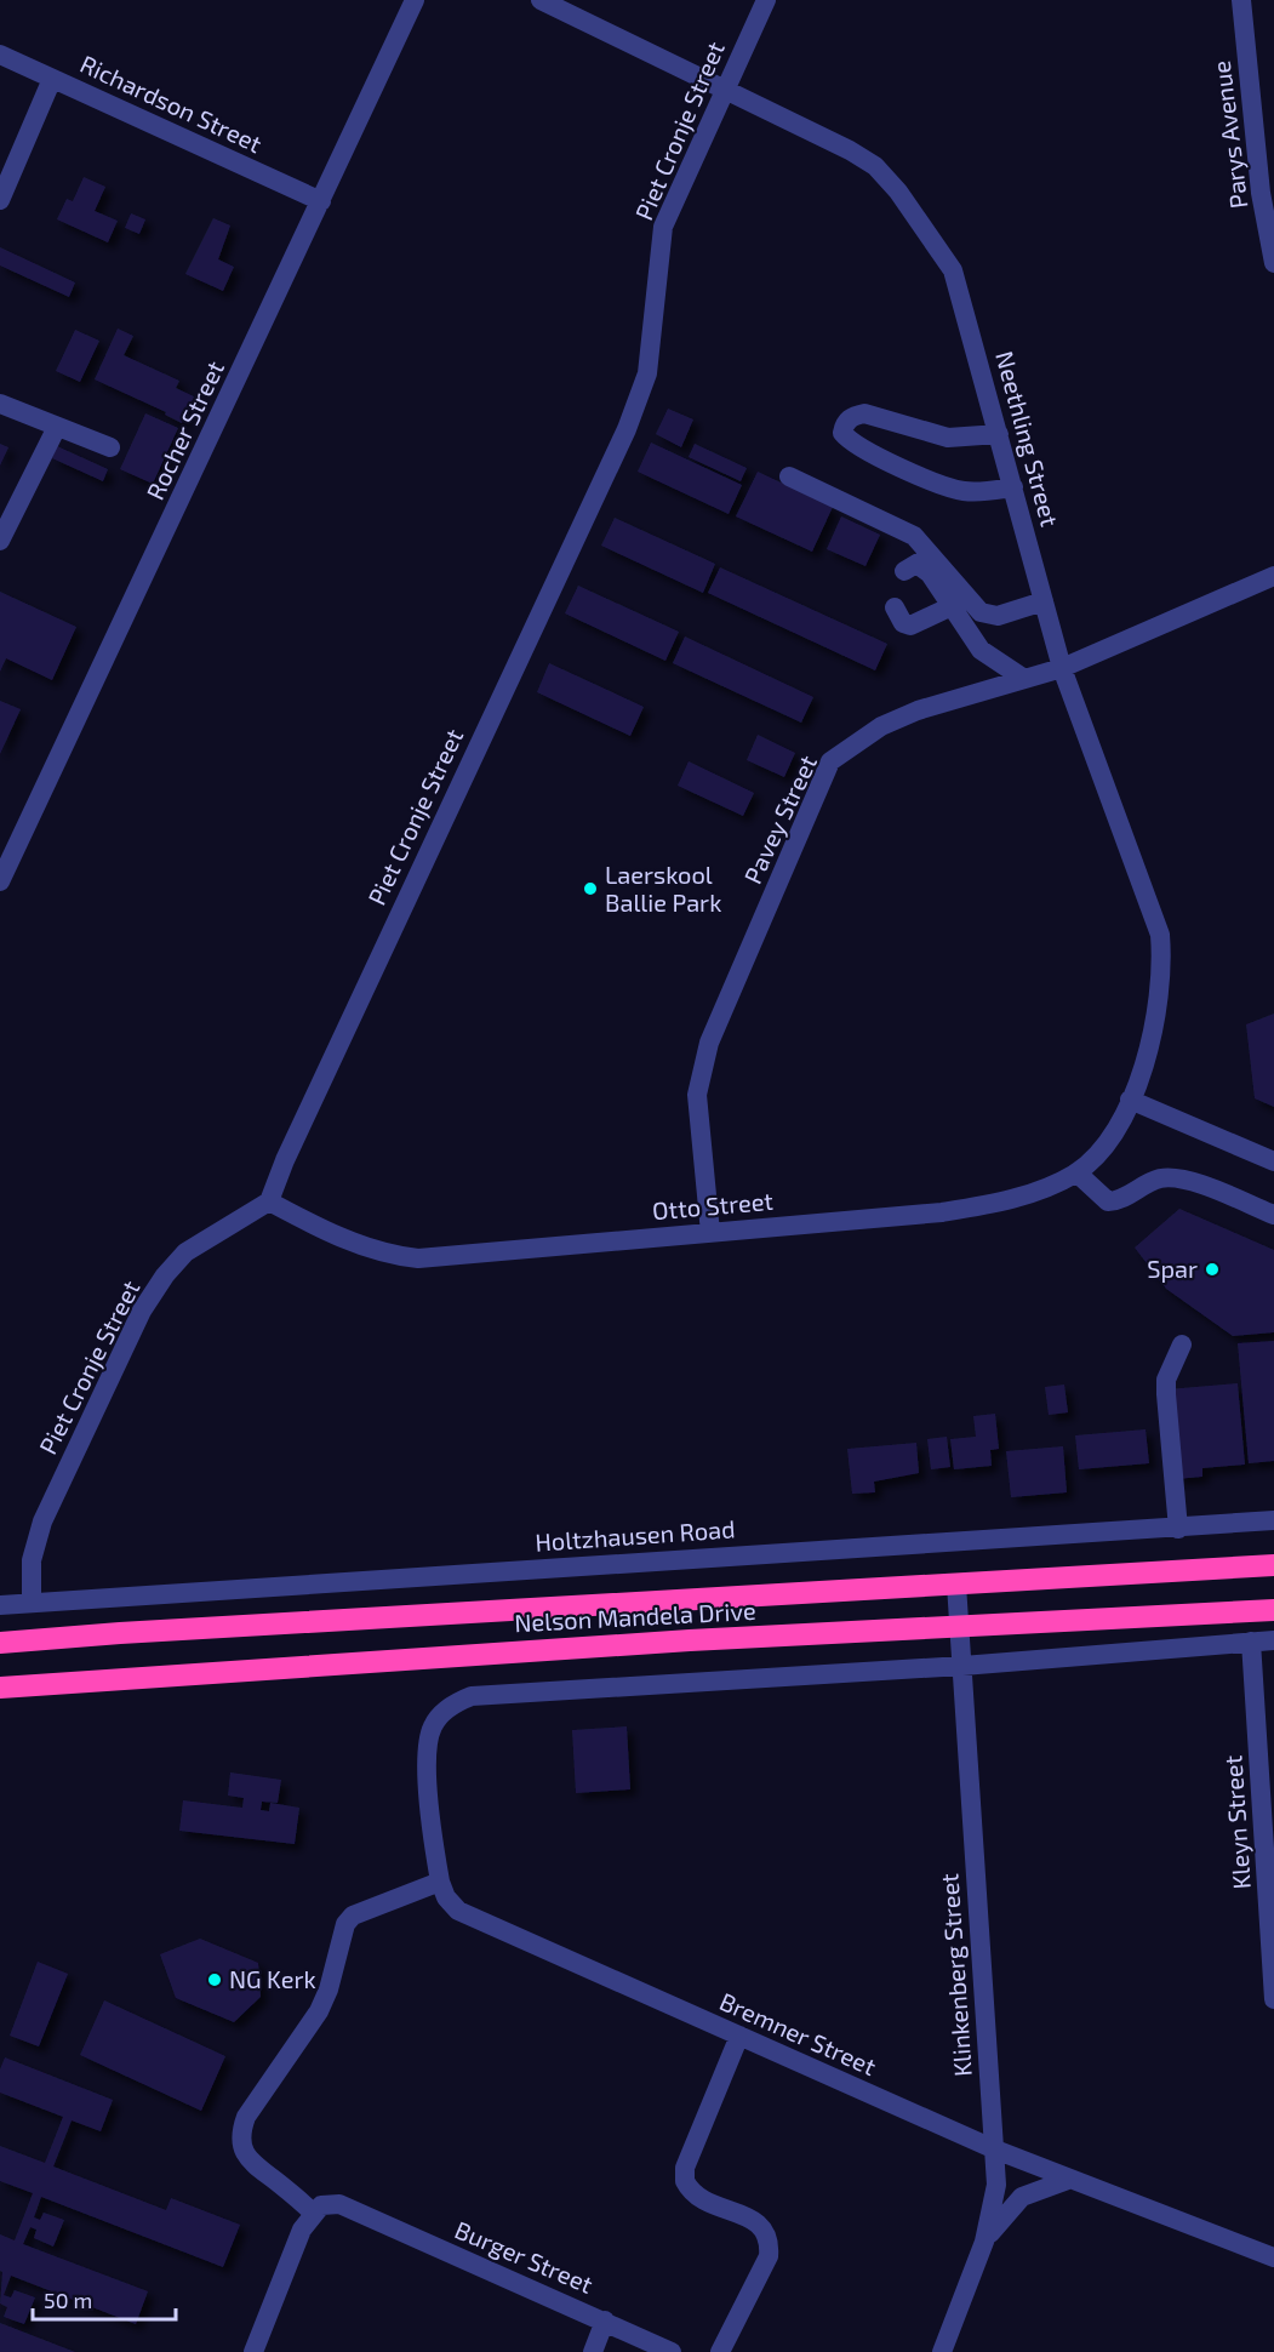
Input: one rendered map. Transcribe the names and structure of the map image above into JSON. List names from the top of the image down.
{
  "streets": {
    "highway": ["Nelson Mandela Drive"],
    "street": [
      "Richardson Street",
      "Piet Cronje Street",
      "Parys Avenue",
      "Rocher Street",
      "Neethling Street",
      "Pavey Street",
      "Otto Street",
      "Holtzhausen Road",
      "Kleyn Street",
      "Klinkenberg Street",
      "Bremner Street",
      "Burger Street"
    ]
  },
  "crossings": [
    ["Richardson Street", "Rocher Street"],
    ["Piet Cronje Street", "Neethling Street"],
    ["Piet Cronje Street", "Otto Street"],
    ["Piet Cronje Street", "Holtzhausen Road"],
    ["Neethling Street", "Pavey Street"],
    ["Neethling Street", "Otto Street"],
    ["Pavey Street", "Otto Street"],
    ["Nelson Mandela Drive", "Klinkenberg Street"],
    ["Klinkenberg Street", "Bremner Street"]
  ],
  "places": ["Laerskool Ballie Park", "Spar", "NG Kerk"],
  "scale_bar": "50 m"
}
